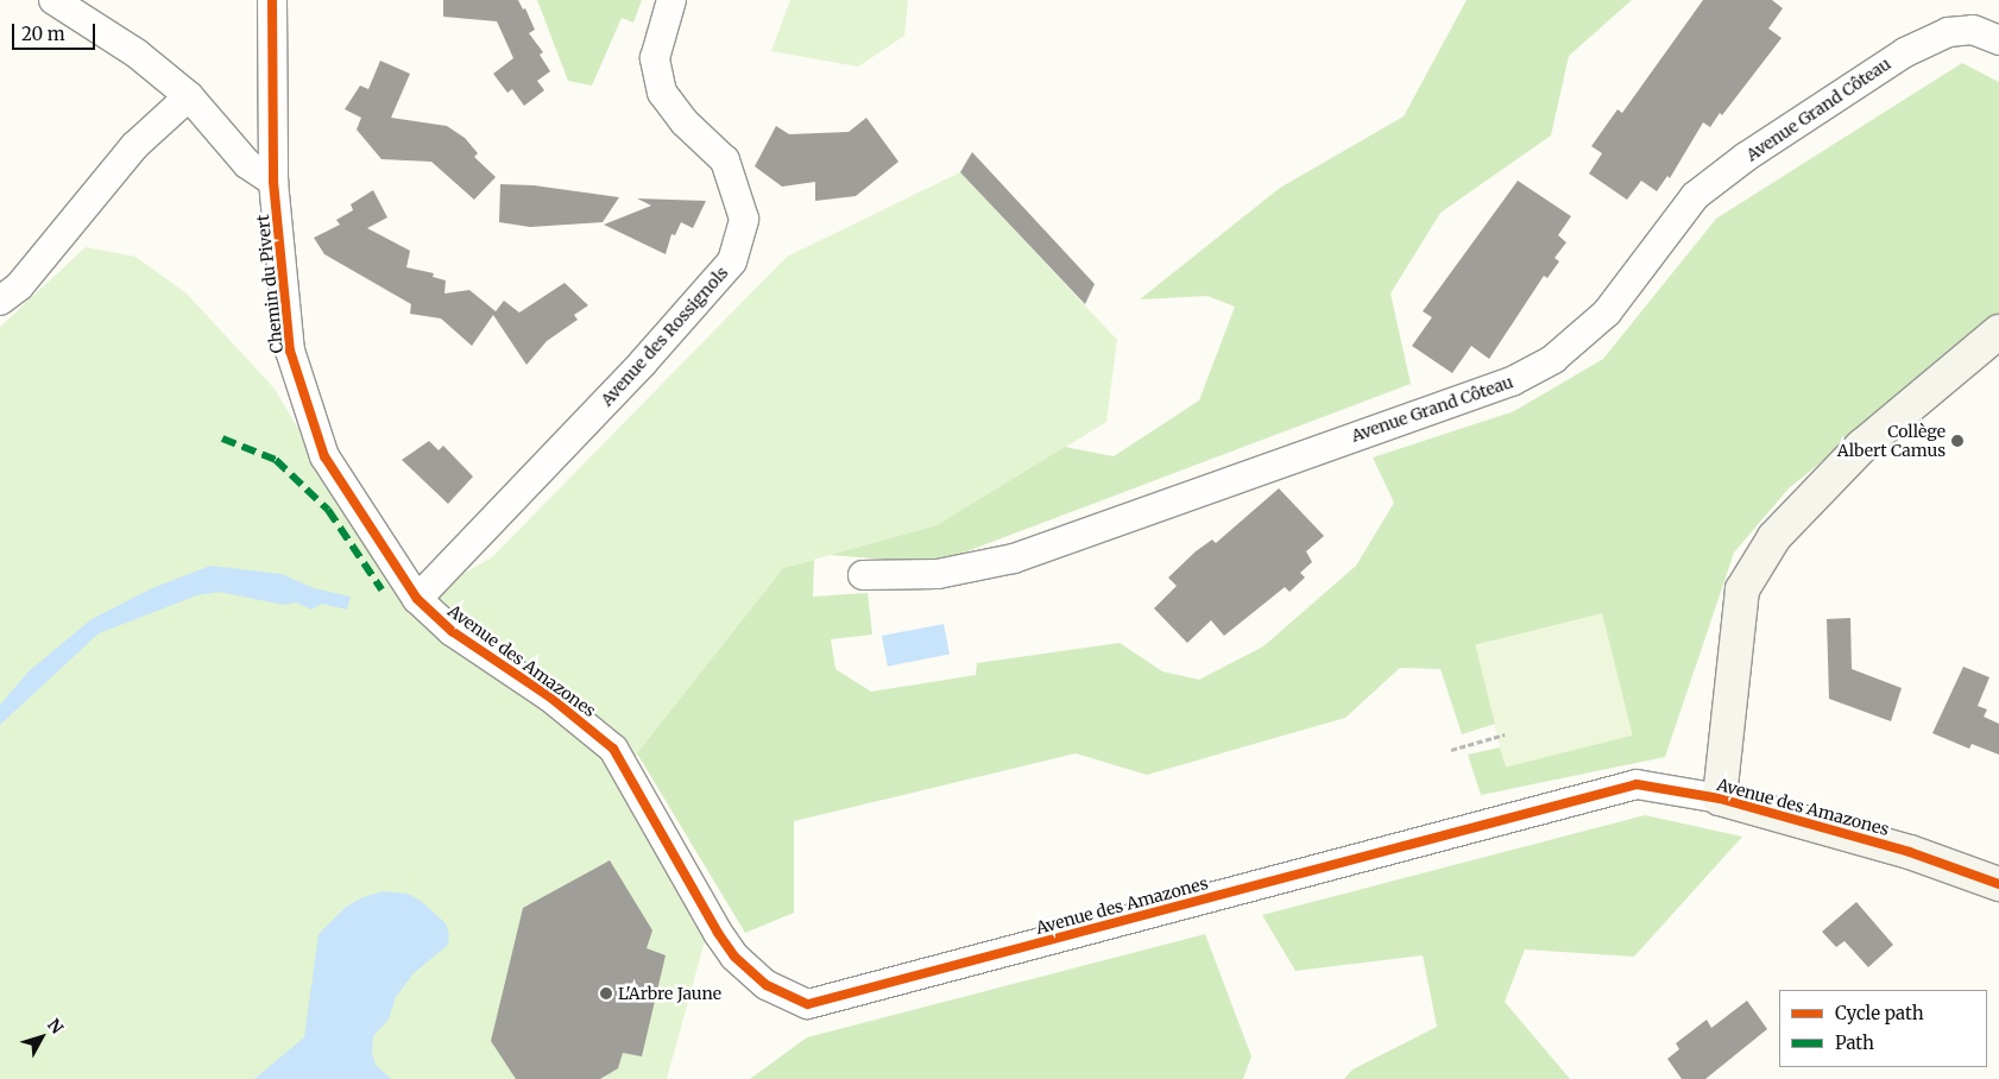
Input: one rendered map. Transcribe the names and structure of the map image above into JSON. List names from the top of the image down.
{
  "streets": {
    "street": [
      "Avenue Grand Côteau",
      "Chemin du Pivert",
      "Avenue des Rossignols",
      "Avenue des Amazones"
    ]
  },
  "crossings": [
    ["Chemin du Pivert", "Avenue des Rossignols"],
    ["Chemin du Pivert", "Avenue des Amazones"],
    ["Avenue des Rossignols", "Avenue des Amazones"]
  ],
  "places": ["Collège Albert Camus", "L'Arbre Jaune"],
  "legend": ["Cycle path", "Path"],
  "scale_bar": "20 m",
  "north": "top right"
}
